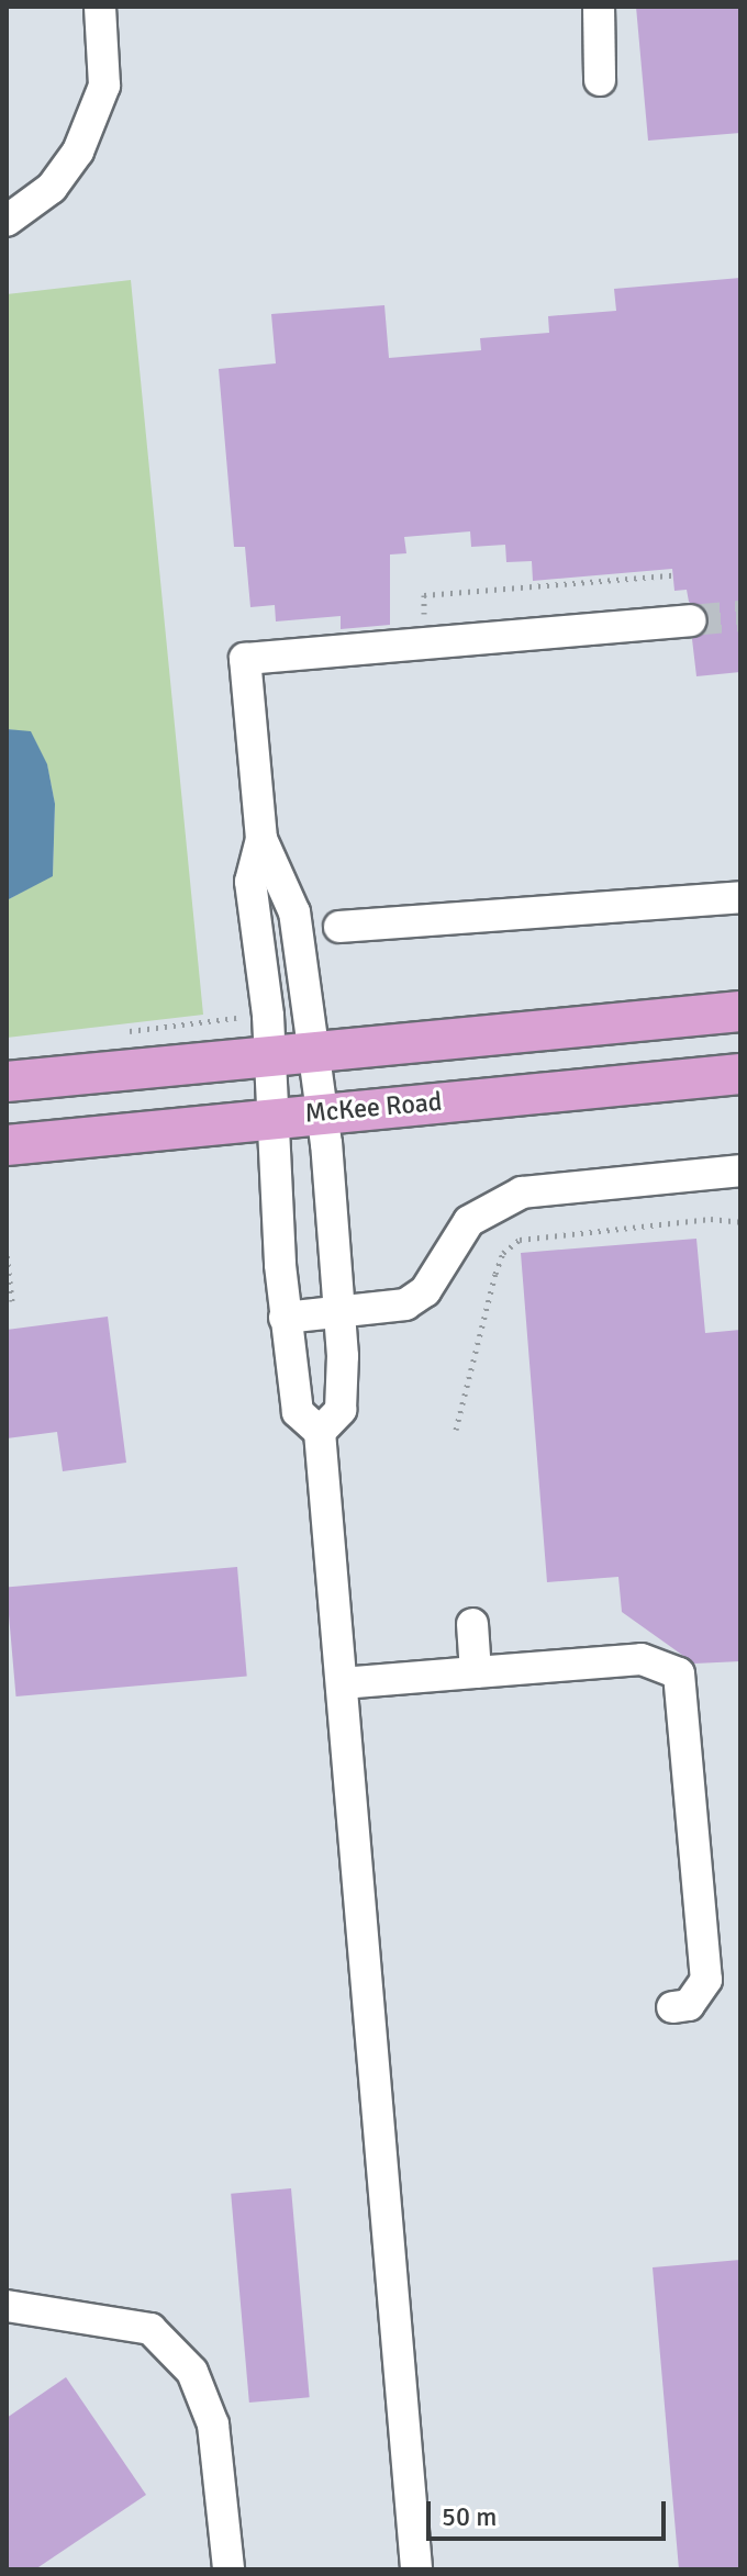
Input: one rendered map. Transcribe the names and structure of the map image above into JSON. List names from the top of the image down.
{
  "streets": {
    "main road": ["McKee Road"]
  },
  "scale_bar": "50 m"
}
